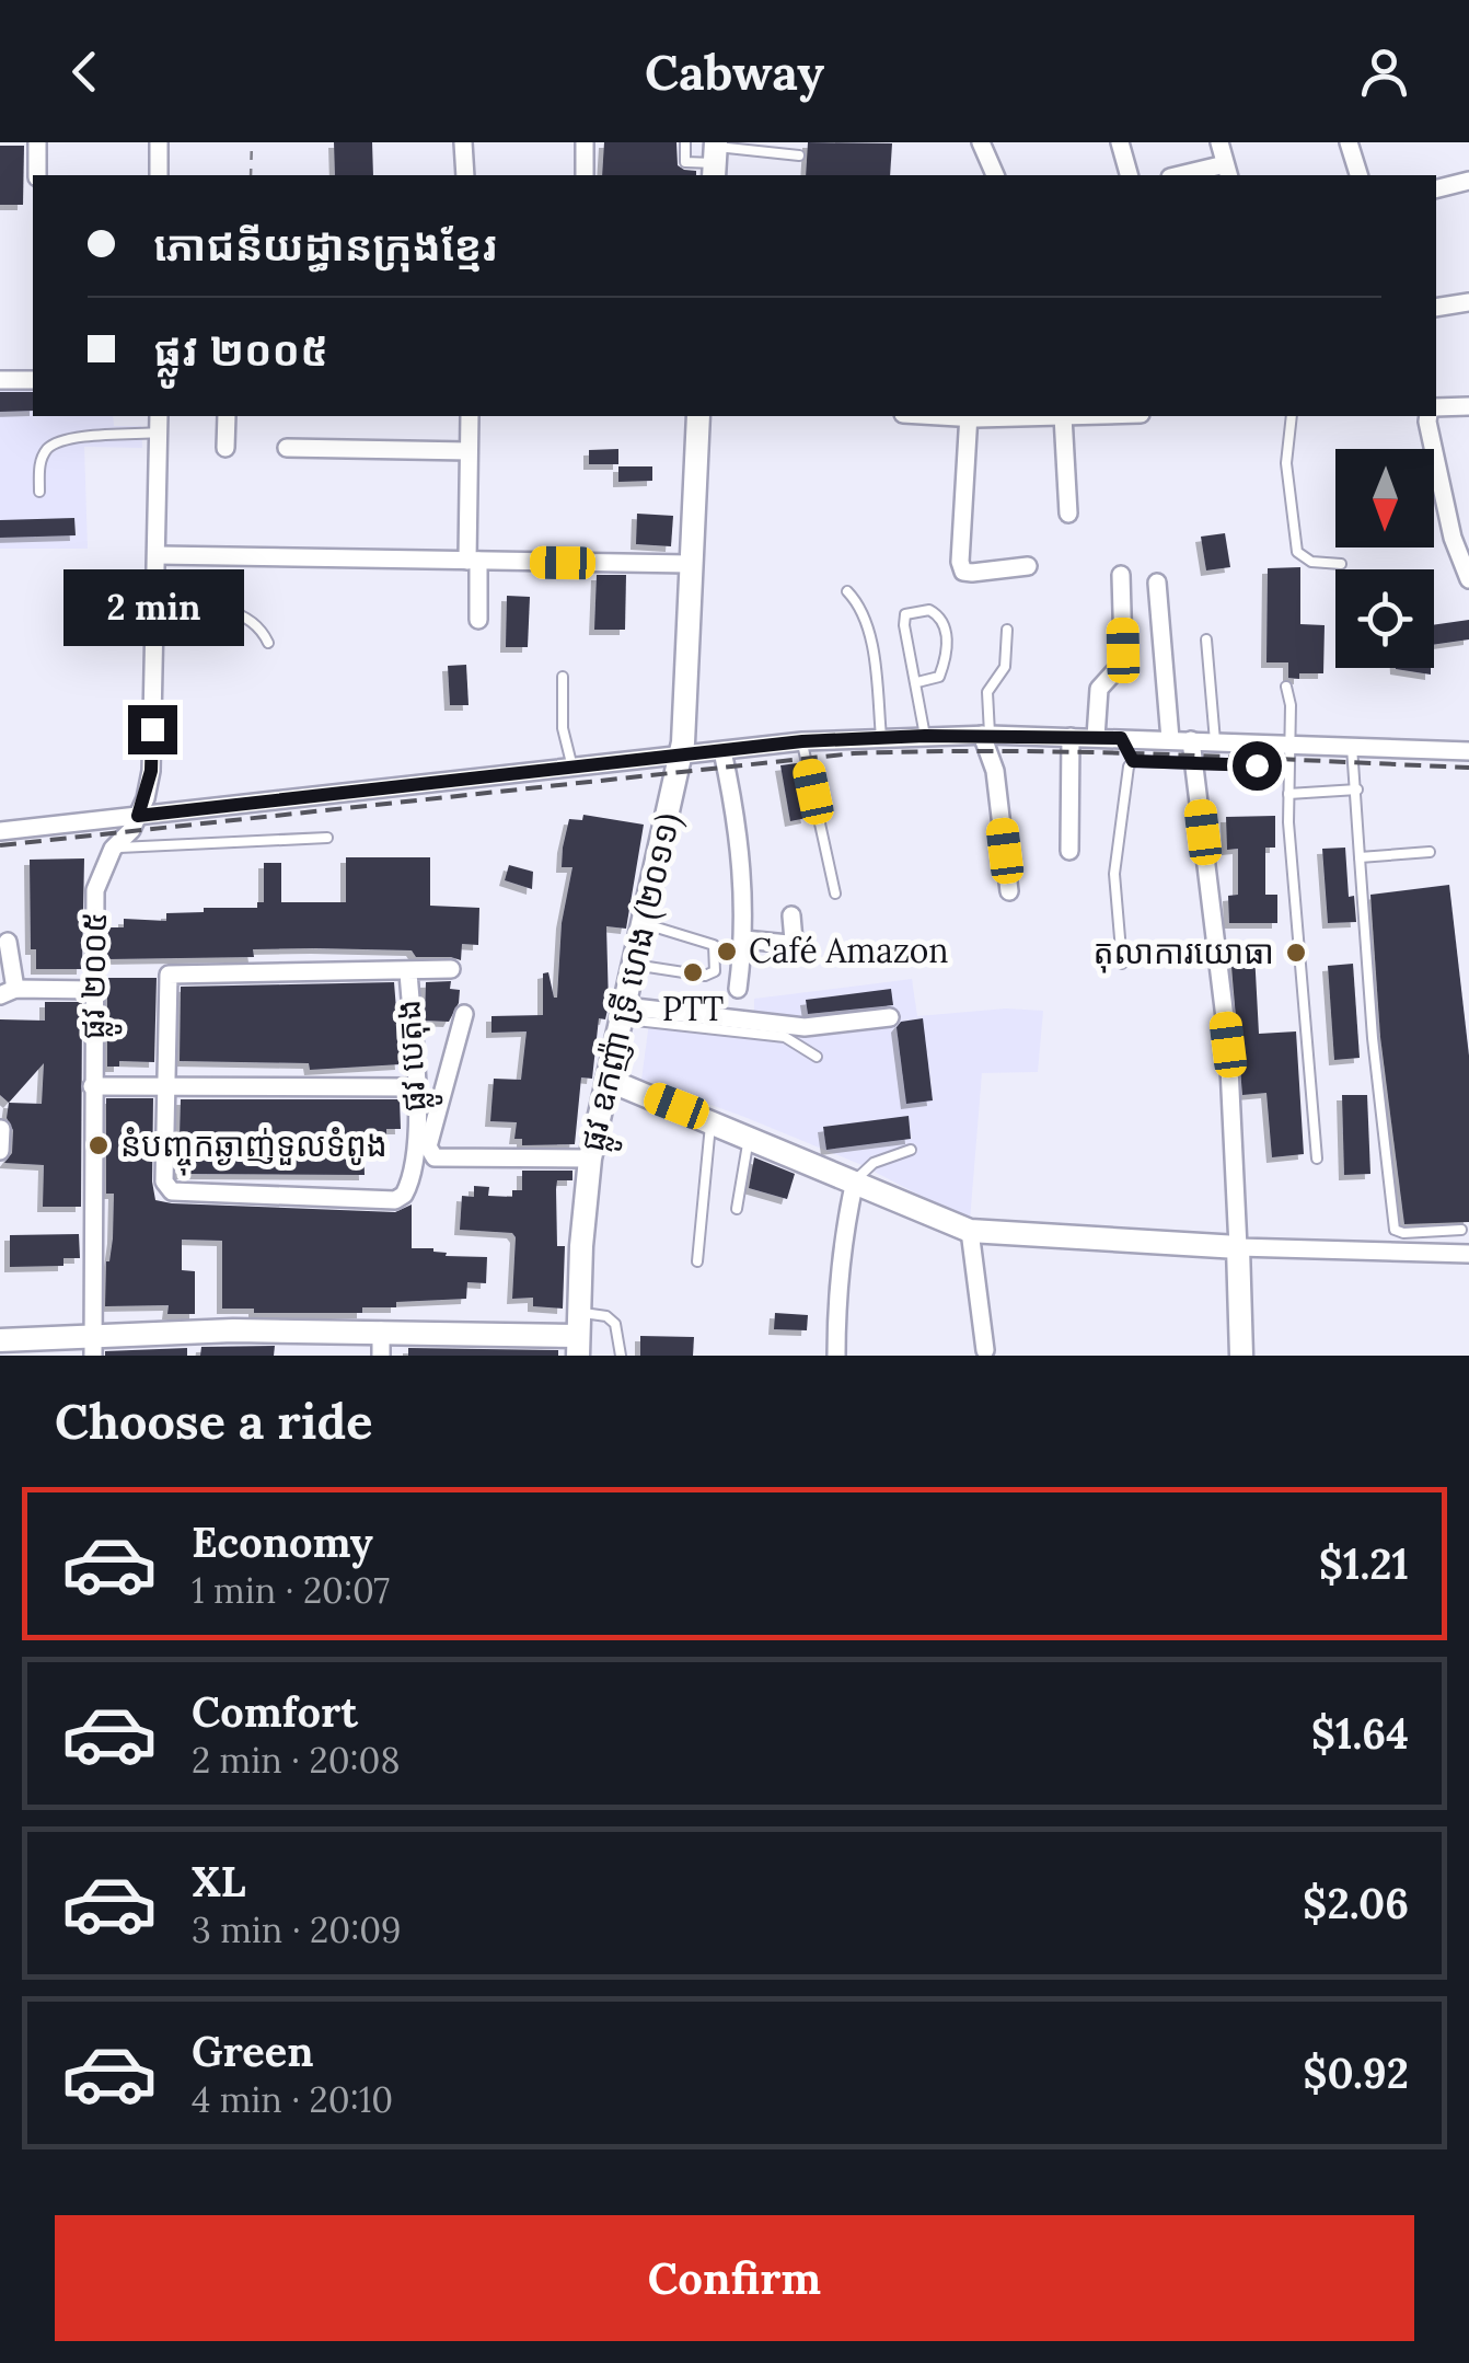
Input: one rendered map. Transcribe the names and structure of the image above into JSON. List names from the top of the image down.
{
  "streets": {
    "street": ["ផ្លូវ ២០០៥", "ផ្លូវ ឧកញ៉ា ទ្រី ហេង (២០១១)", "ផ្លូវ បេតុង"]
  },
  "places": [
    "Café Amazon",
    "តុលាការយោធា",
    "PTT",
    "នំបញ្ចុកឆ្ងាញ់ទួលទំពូង"
  ],
  "north": "bottom",
  "page": {
    "header": "Cabway",
    "banner": ["ភោជនីយដ្ធានក្រុងខ្មែរ", "ផ្លូវ ២០០៥"],
    "bubble": "2 min",
    "heading": "Choose a ride",
    "list": [
      {
        "name": "Economy",
        "note": "1 min · 20:07",
        "value": "$1.21"
      },
      {
        "name": "Comfort",
        "note": "2 min · 20:08",
        "value": "$1.64"
      },
      {
        "name": "XL",
        "note": "3 min · 20:09",
        "value": "$2.06"
      },
      {
        "name": "Green",
        "note": "4 min · 20:10",
        "value": "$0.92"
      }
    ],
    "buttons": "Confirm"
  }
}
